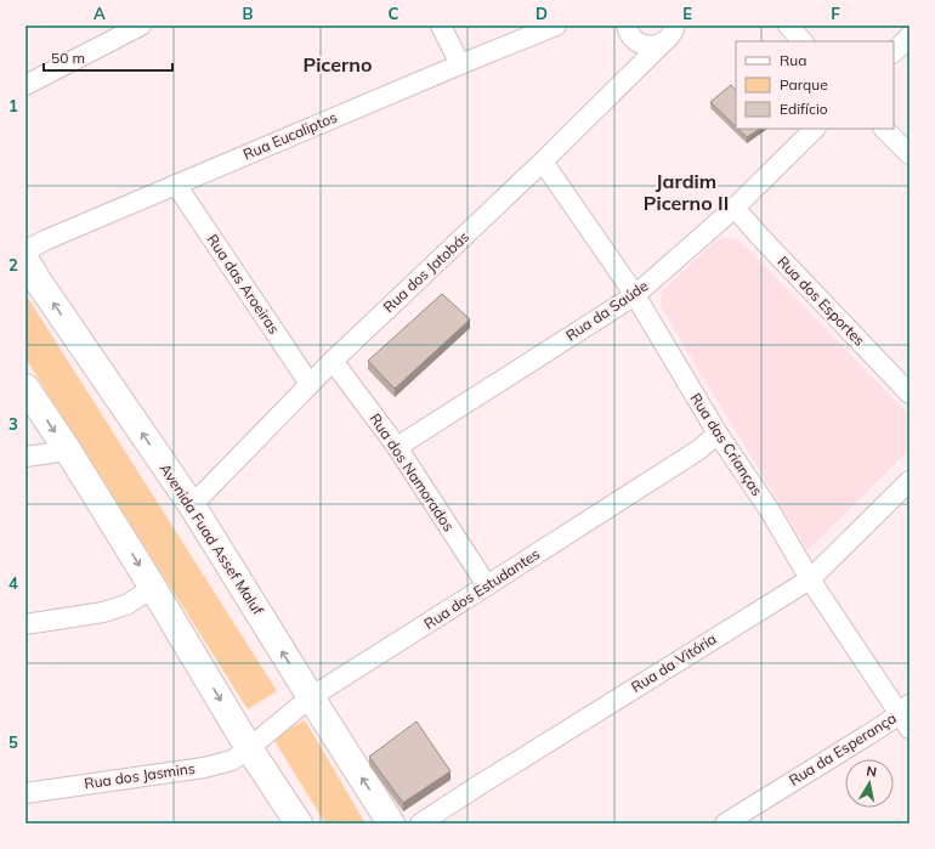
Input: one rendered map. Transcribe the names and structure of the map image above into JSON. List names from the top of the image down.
{
  "streets": {
    "main road": ["Avenida Fuad Assef Maluf"],
    "street": [
      "Rua Eucaliptos",
      "Rua dos Jatobás",
      "Rua das Aroeiras",
      "Rua dos Esportes",
      "Rua da Saúde",
      "Rua das Crianças",
      "Rua dos Namorados",
      "Rua dos Estudantes",
      "Rua da Vitória",
      "Rua da Esperança",
      "Rua dos Jasmins"
    ]
  },
  "crossings": [
    ["Rua Eucaliptos", "Rua das Aroeiras"],
    ["Rua dos Jatobás", "Rua das Aroeiras"],
    ["Rua dos Jatobás", "Rua das Crianças"],
    ["Rua dos Jatobás", "Rua dos Namorados"],
    ["Rua dos Jatobás", "Avenida Fuad Assef Maluf"],
    ["Rua dos Esportes", "Rua da Saúde"],
    ["Rua da Saúde", "Rua das Crianças"],
    ["Rua da Saúde", "Rua dos Namorados"],
    ["Rua das Crianças", "Rua dos Estudantes"],
    ["Rua das Crianças", "Rua da Vitória"],
    ["Rua das Crianças", "Rua da Esperança"],
    ["Rua dos Namorados", "Rua dos Estudantes"],
    ["Avenida Fuad Assef Maluf", "Rua dos Estudantes"],
    ["Rua dos Estudantes", "Rua dos Jasmins"]
  ],
  "districts": ["Picerno", "Jardim Picerno II"],
  "legend": ["Rua", "Parque", "Edifício"],
  "scale_bar": "50 m",
  "north": "top",
  "grid": {
    "columns": [
      "A",
      "B",
      "C",
      "D",
      "E",
      "F"
    ],
    "rows": [
      "1",
      "2",
      "3",
      "4",
      "5"
    ]
  }
}
